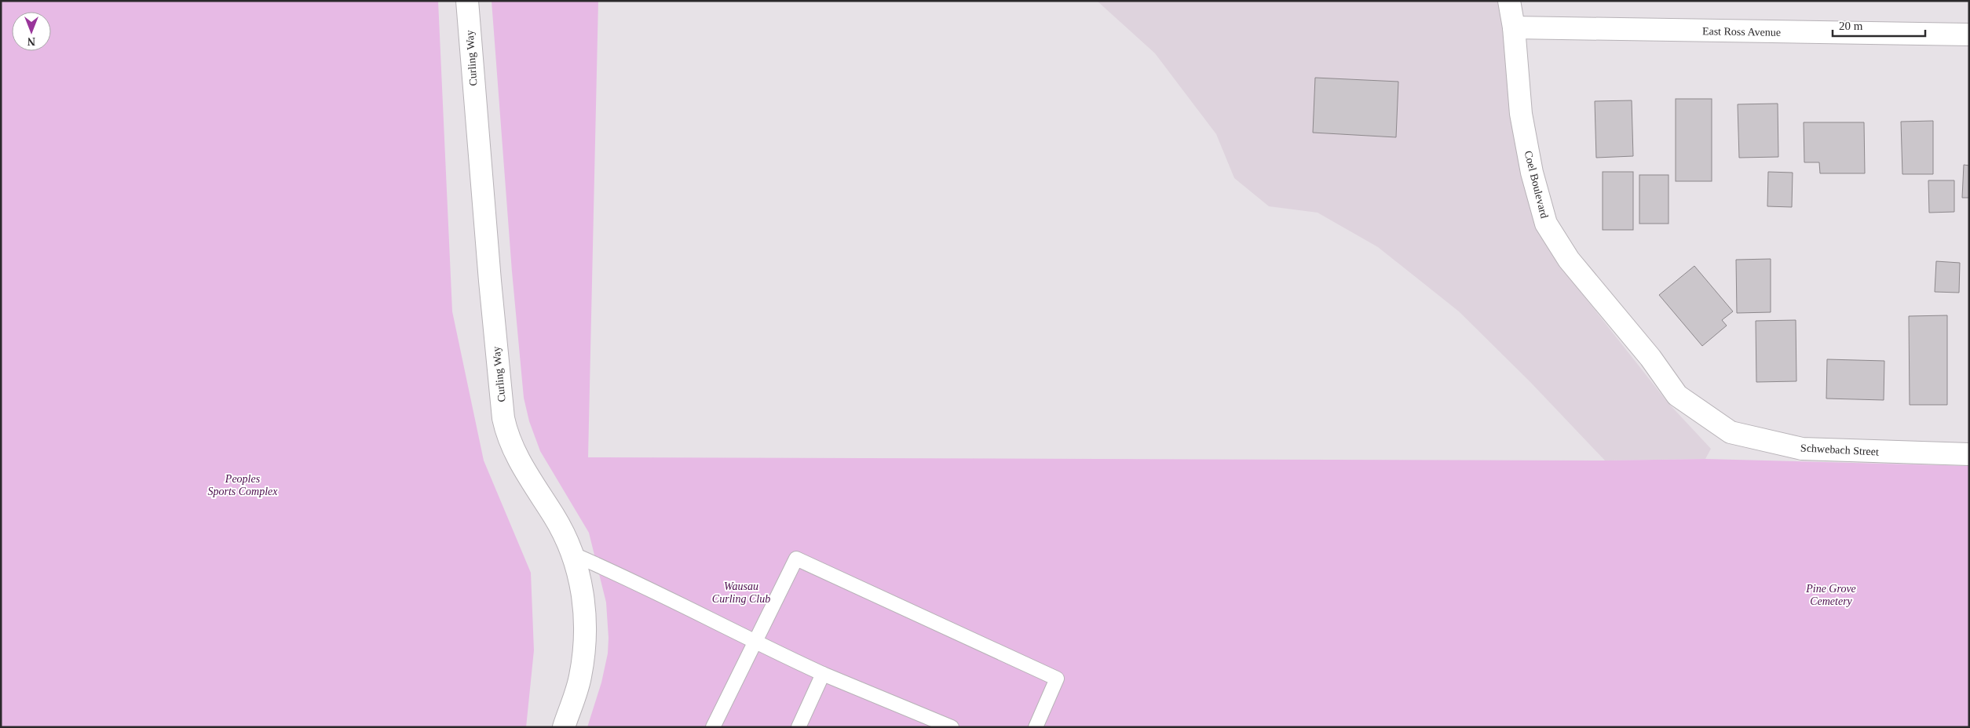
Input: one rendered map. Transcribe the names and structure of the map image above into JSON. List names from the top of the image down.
{
  "streets": {
    "street": [
      "East Ross Avenue",
      "Curling Way",
      "Coel Boulevard",
      "Schwebach Street"
    ]
  },
  "crossings": [
    ["East Ross Avenue", "Coel Boulevard"],
    ["Coel Boulevard", "Schwebach Street"]
  ],
  "parks": ["Peoples Sports Complex", "Wausau Curling Club", "Pine Grove Cemetery"],
  "scale_bar": "20 m",
  "north": "bottom"
}
